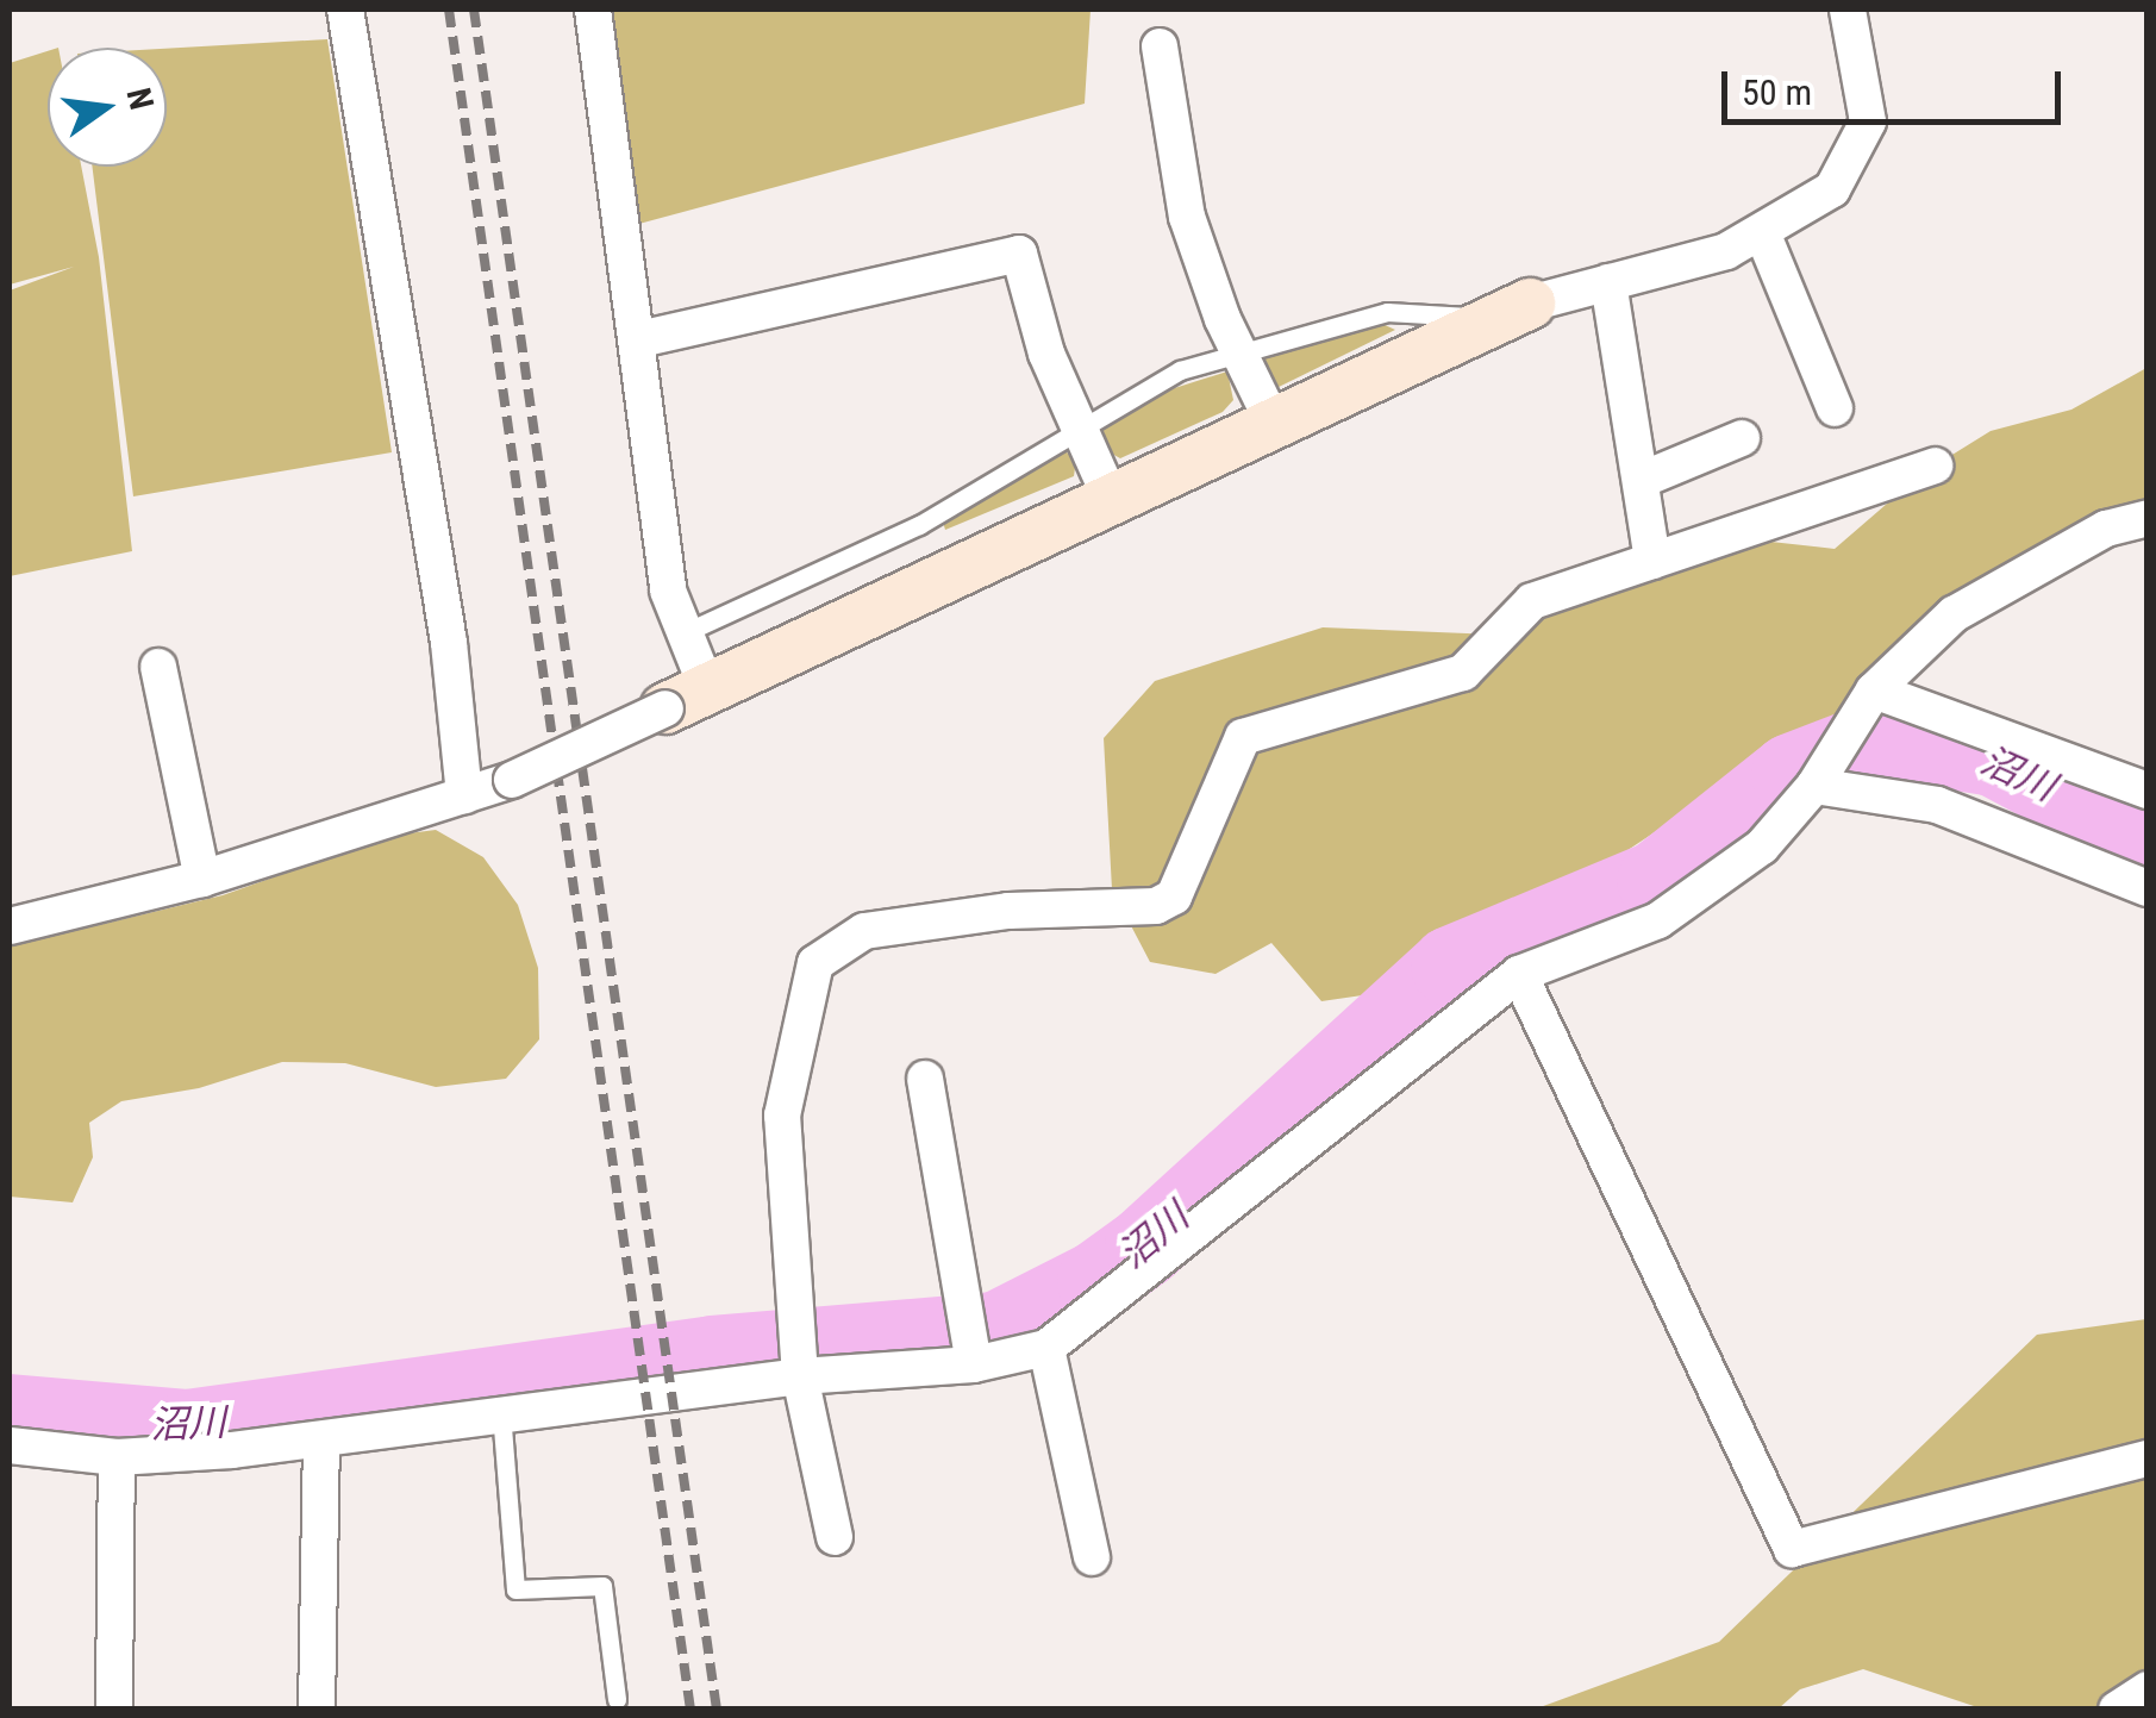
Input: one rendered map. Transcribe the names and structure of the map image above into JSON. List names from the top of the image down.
{
  "water": ["沼川"],
  "scale_bar": "50 m",
  "north": "right"
}
